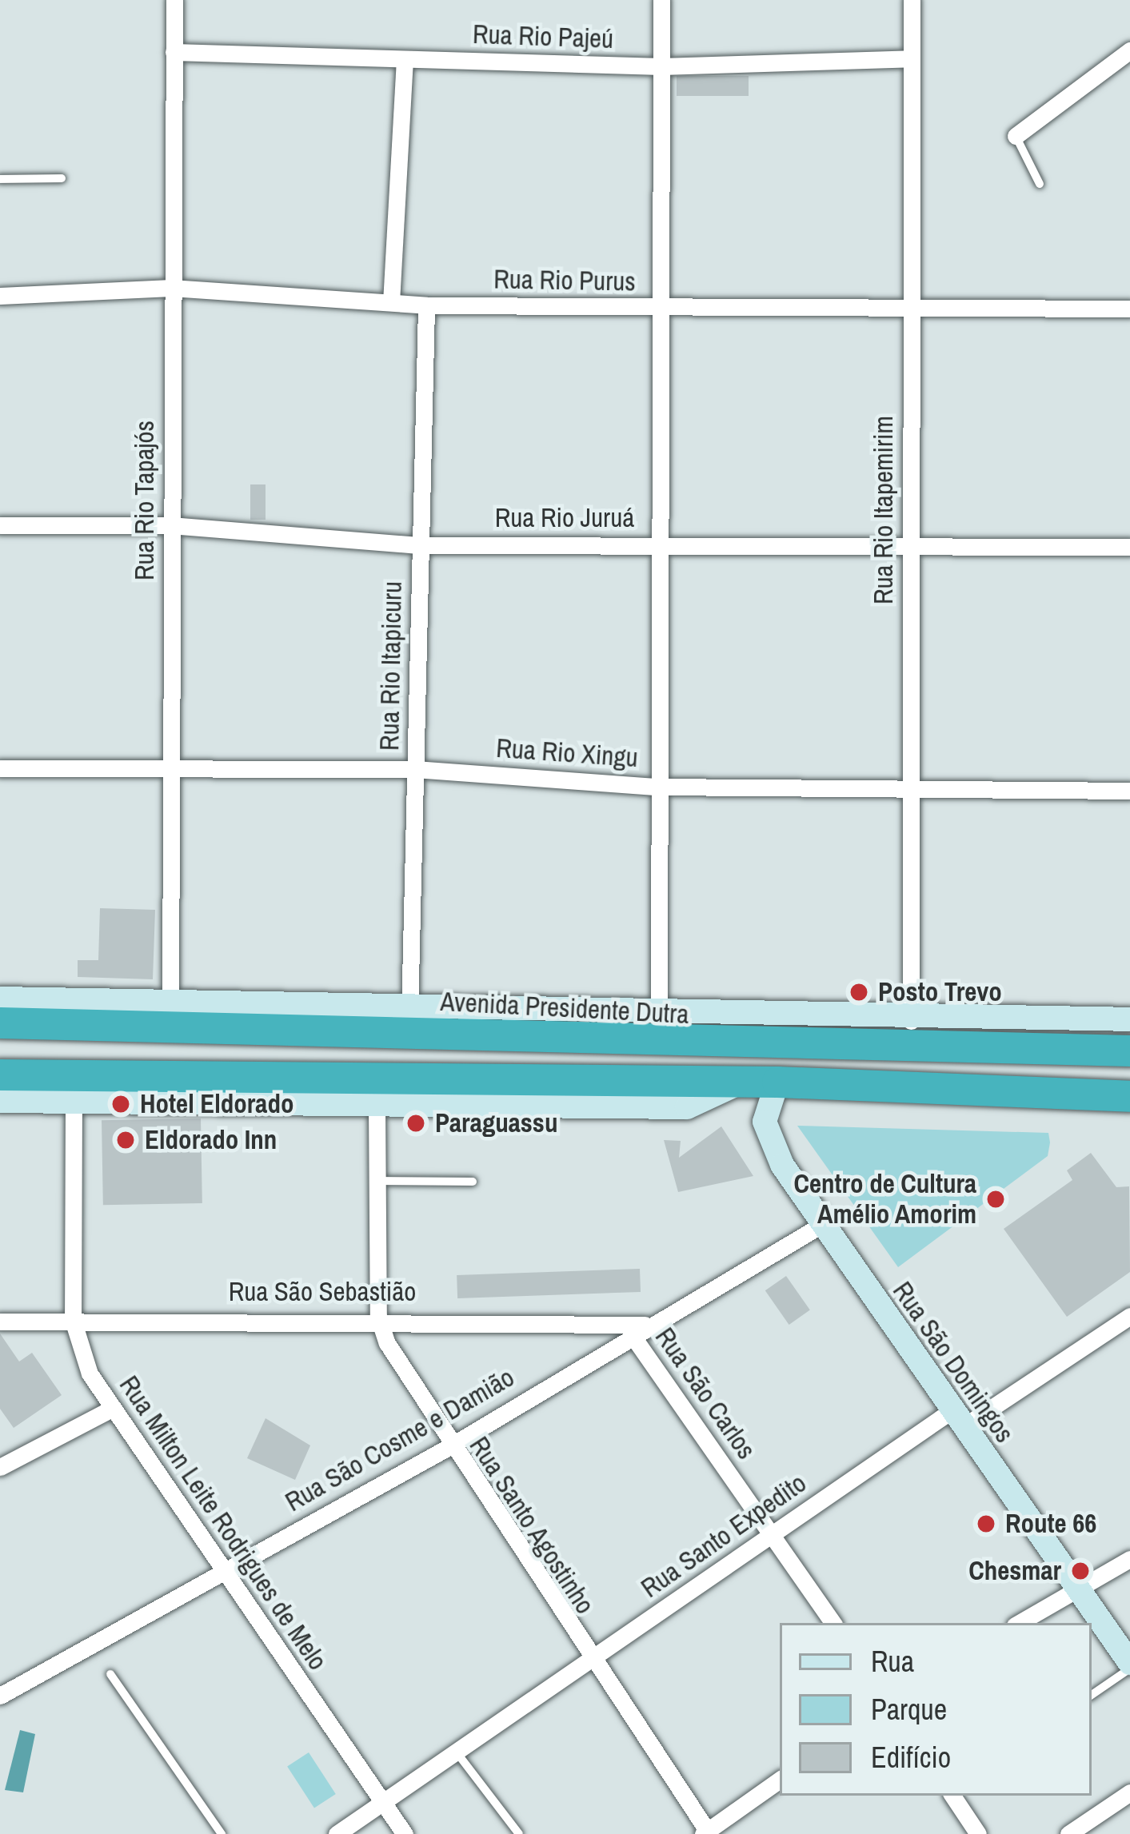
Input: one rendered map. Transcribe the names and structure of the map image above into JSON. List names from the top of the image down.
{
  "streets": {
    "highway": ["Avenida Presidente Dutra"],
    "street": [
      "Rua Rio Pajeú",
      "Rua Rio Purus",
      "Rua Rio Tapajós",
      "Rua Rio Itapemirim",
      "Rua Rio Juruá",
      "Rua Rio Itapicuru",
      "Rua Rio Xingu",
      "Rua São Sebastião",
      "Rua São Domingos",
      "Rua São Carlos",
      "Rua São Cosme e Damião",
      "Rua Milton Leite Rodrigues de Melo",
      "Rua Santo Agostinho",
      "Rua Santo Expedito"
    ]
  },
  "crossings": [
    ["Rua Rio Pajeú", "Rua Rio Tapajós"],
    ["Rua Rio Pajeú", "Rua Rio Itapemirim"],
    ["Rua Rio Purus", "Rua Rio Tapajós"],
    ["Rua Rio Purus", "Rua Rio Itapemirim"],
    ["Rua Rio Purus", "Rua Rio Itapicuru"],
    ["Rua Rio Tapajós", "Rua Rio Juruá"],
    ["Rua Rio Tapajós", "Rua Rio Xingu"],
    ["Rua Rio Tapajós", "Avenida Presidente Dutra"],
    ["Rua Rio Itapemirim", "Rua Rio Juruá"],
    ["Rua Rio Itapemirim", "Rua Rio Xingu"],
    ["Rua Rio Itapemirim", "Avenida Presidente Dutra"],
    ["Rua Rio Juruá", "Rua Rio Itapicuru"],
    ["Rua Rio Itapicuru", "Rua Rio Xingu"],
    ["Rua Rio Itapicuru", "Avenida Presidente Dutra"],
    ["Rua São Sebastião", "Rua São Carlos"],
    ["Rua São Sebastião", "Rua São Cosme e Damião"],
    ["Rua São Sebastião", "Rua Milton Leite Rodrigues de Melo"],
    ["Rua São Sebastião", "Rua Santo Agostinho"],
    ["Rua São Domingos", "Rua São Cosme e Damião"],
    ["Rua São Domingos", "Rua Santo Expedito"],
    ["Rua São Carlos", "Rua São Cosme e Damião"],
    ["Rua São Carlos", "Rua Santo Expedito"],
    ["Rua São Cosme e Damião", "Rua Milton Leite Rodrigues de Melo"],
    ["Rua São Cosme e Damião", "Rua Santo Agostinho"],
    ["Rua Milton Leite Rodrigues de Melo", "Rua Santo Expedito"],
    ["Rua Santo Agostinho", "Rua Santo Expedito"]
  ],
  "places": [
    "Posto Trevo",
    "Hotel Eldorado",
    "Paraguassu",
    "Eldorado Inn",
    "Centro de Cultura Amélio Amorim",
    "Route 66",
    "Chesmar"
  ],
  "legend": ["Rua", "Parque", "Edifício"]
}
